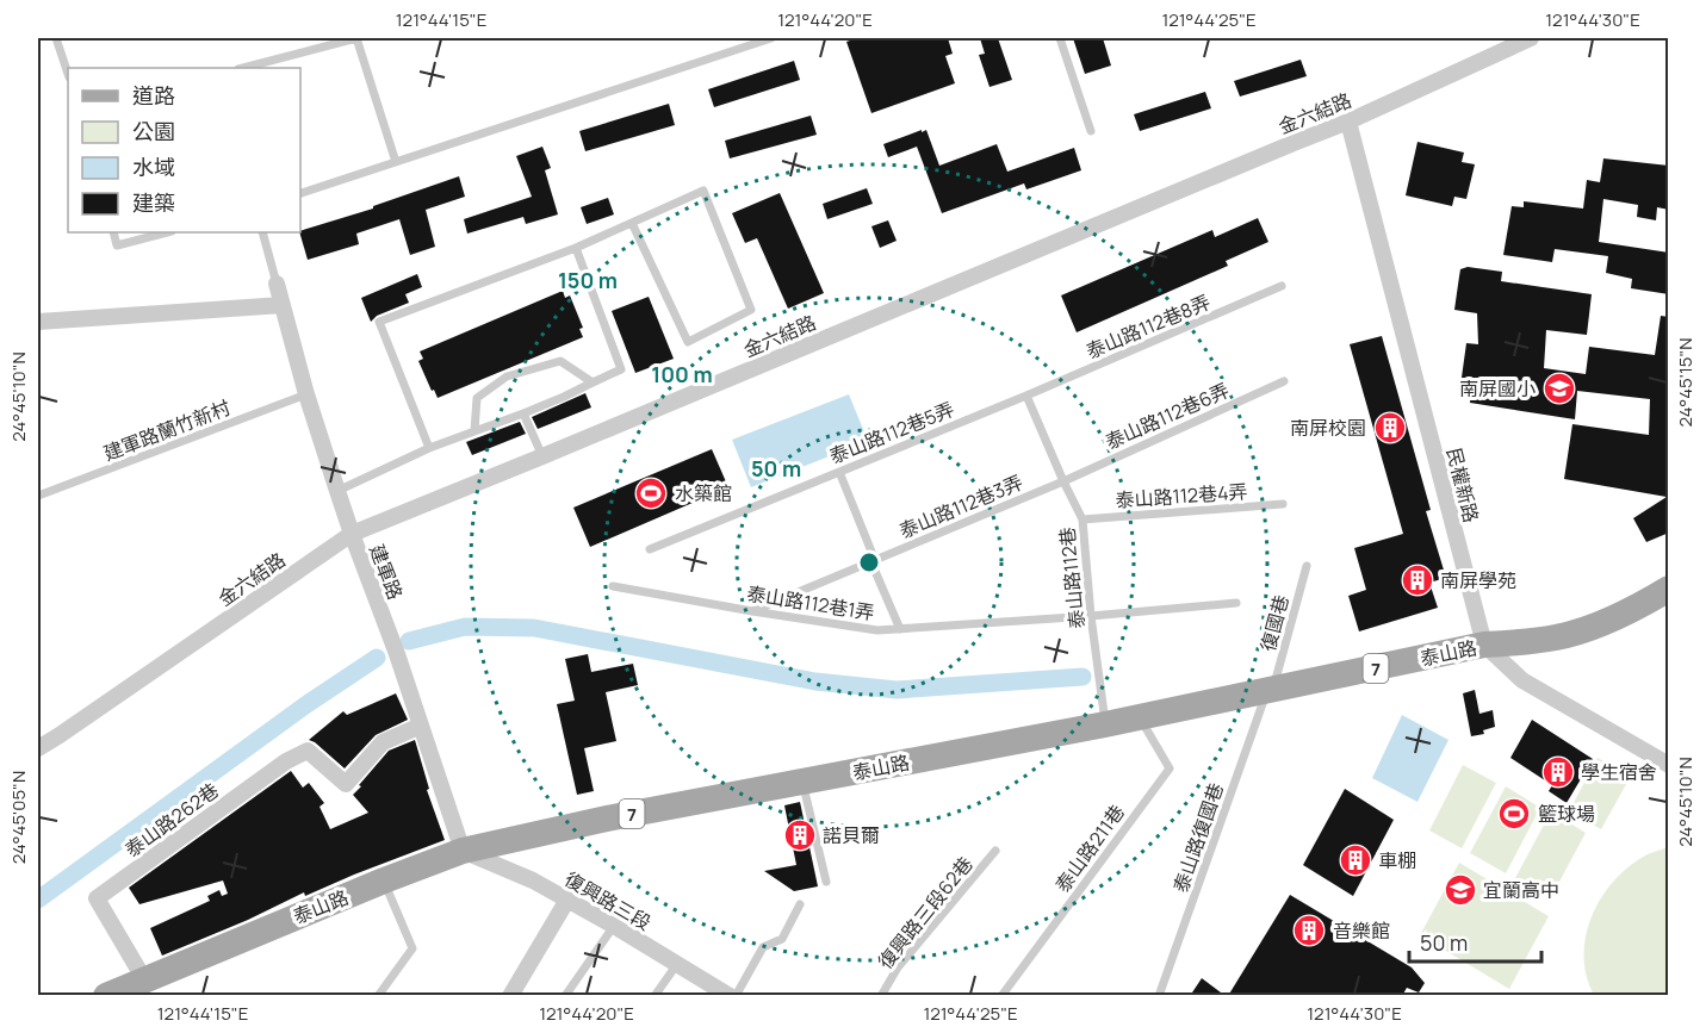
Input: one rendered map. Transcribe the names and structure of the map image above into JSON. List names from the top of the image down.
{
  "streets": {
    "main road": ["泰山路", "7"],
    "street": [
      "金六結路",
      "民權新路",
      "建軍路",
      "泰山路262巷",
      "復興路三段"
    ],
    "lane": [
      "泰山路112巷8弄",
      "泰山路112巷6弄",
      "建軍路蘭竹新村",
      "泰山路112巷5弄",
      "泰山路112巷4弄",
      "泰山路112巷3弄",
      "泰山路112巷",
      "泰山路112巷1弄",
      "復國巷",
      "泰山路復國巷",
      "泰山路211巷",
      "復興路三段62巷"
    ]
  },
  "crossings": [
    ["金六結路", "民權新路"],
    ["金六結路", "建軍路"],
    ["泰山路112巷8弄", "泰山路112巷5弄"],
    ["泰山路112巷8弄", "泰山路112巷"],
    ["泰山路112巷6弄", "泰山路112巷3弄"],
    ["泰山路112巷6弄", "泰山路112巷"],
    ["建軍路蘭竹新村", "建軍路"],
    ["泰山路112巷5弄", "泰山路112巷"],
    ["民權新路", "泰山路"],
    ["泰山路112巷4弄", "泰山路112巷"],
    ["泰山路112巷3弄", "泰山路112巷"],
    ["泰山路112巷3弄", "泰山路112巷1弄"],
    ["建軍路", "泰山路"],
    ["建軍路", "泰山路262巷"],
    ["建軍路", "復興路三段"],
    ["泰山路112巷", "泰山路112巷1弄"],
    ["泰山路112巷", "泰山路"],
    ["復國巷", "泰山路"],
    ["復國巷", "泰山路復國巷"],
    ["泰山路", "泰山路262巷"],
    ["泰山路", "泰山路復國巷"],
    ["泰山路", "泰山路211巷"],
    ["泰山路", "復興路三段"]
  ],
  "places": {
    "school or university": ["南屏國小", "宜蘭高中"],
    "building": [
      "南屏校園",
      "南屏學苑",
      "學生宿舍",
      "諾貝爾",
      "車棚",
      "音樂館"
    ],
    "sports": ["水築館", "籃球場"]
  },
  "legend": [
    "道路",
    "公園",
    "水域",
    "建築"
  ],
  "scale_bar": "50 m",
  "coordinates": [
    "121°44'15\"E",
    "121°44'20\"E",
    "121°44'25\"E",
    "121°44'30\"E",
    "24°45'15\"N",
    "24°45'10\"N",
    "24°45'05\"N"
  ],
  "rings": ["150 m", "100 m", "50 m"]
}
